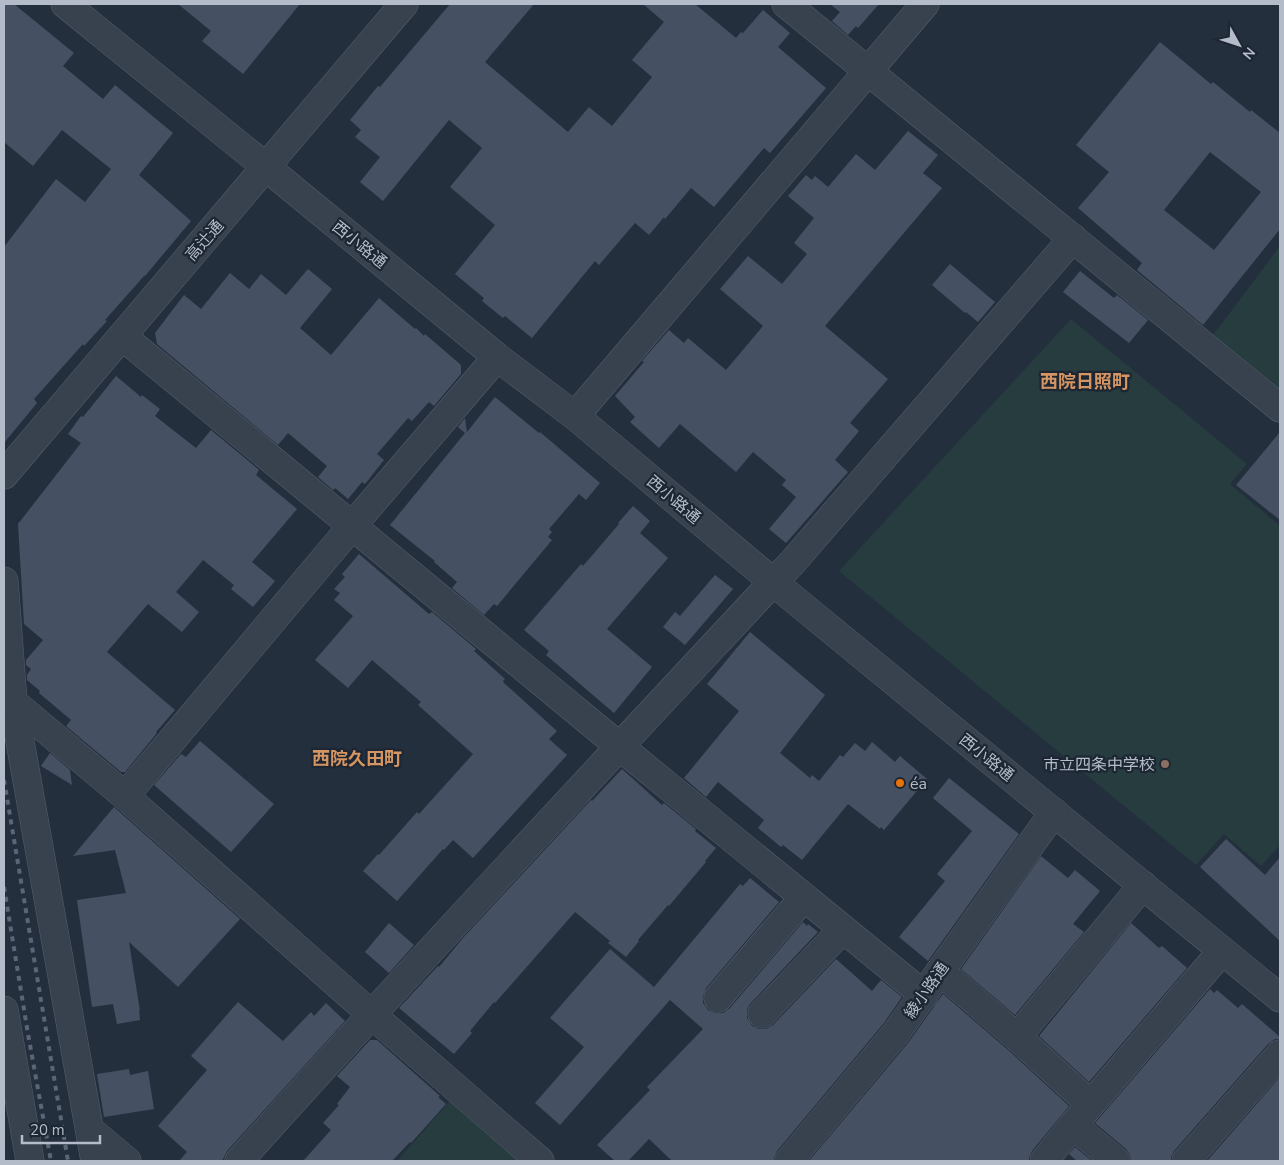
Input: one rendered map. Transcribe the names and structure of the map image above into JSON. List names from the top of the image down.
{
  "streets": {
    "street": ["高辻通", "西小路通", "綾小路通"]
  },
  "crossings": [
    ["高辻通", "西小路通"],
    ["西小路通", "綾小路通"]
  ],
  "districts": ["西院日照町", "西院久田町"],
  "places": ["市立四条中学校", "éa"],
  "scale_bar": "20 m",
  "north": "bottom right"
}
